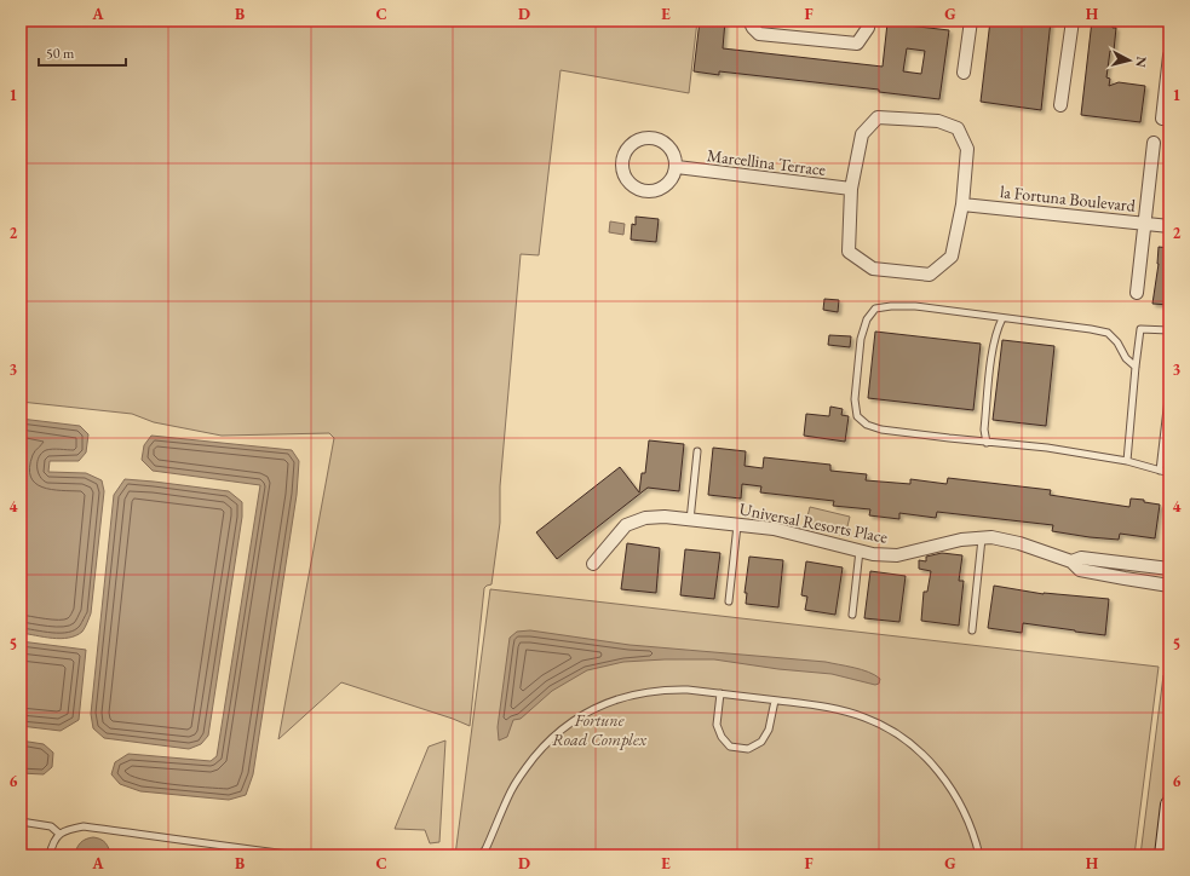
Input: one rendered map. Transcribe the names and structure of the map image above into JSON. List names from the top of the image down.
{
  "streets": {
    "street": ["Marcellina Terrace", "la Fortuna Boulevard", "Universal Resorts Place"]
  },
  "crossings": [
    ["Marcellina Terrace", "la Fortuna Boulevard"]
  ],
  "parks": ["Fortune Road Complex"],
  "scale_bar": "50 m",
  "north": "right",
  "grid": {
    "columns": [
      "A",
      "B",
      "C",
      "D",
      "E",
      "F",
      "G",
      "H"
    ],
    "rows": [
      "1",
      "2",
      "3",
      "4",
      "5",
      "6"
    ]
  }
}
